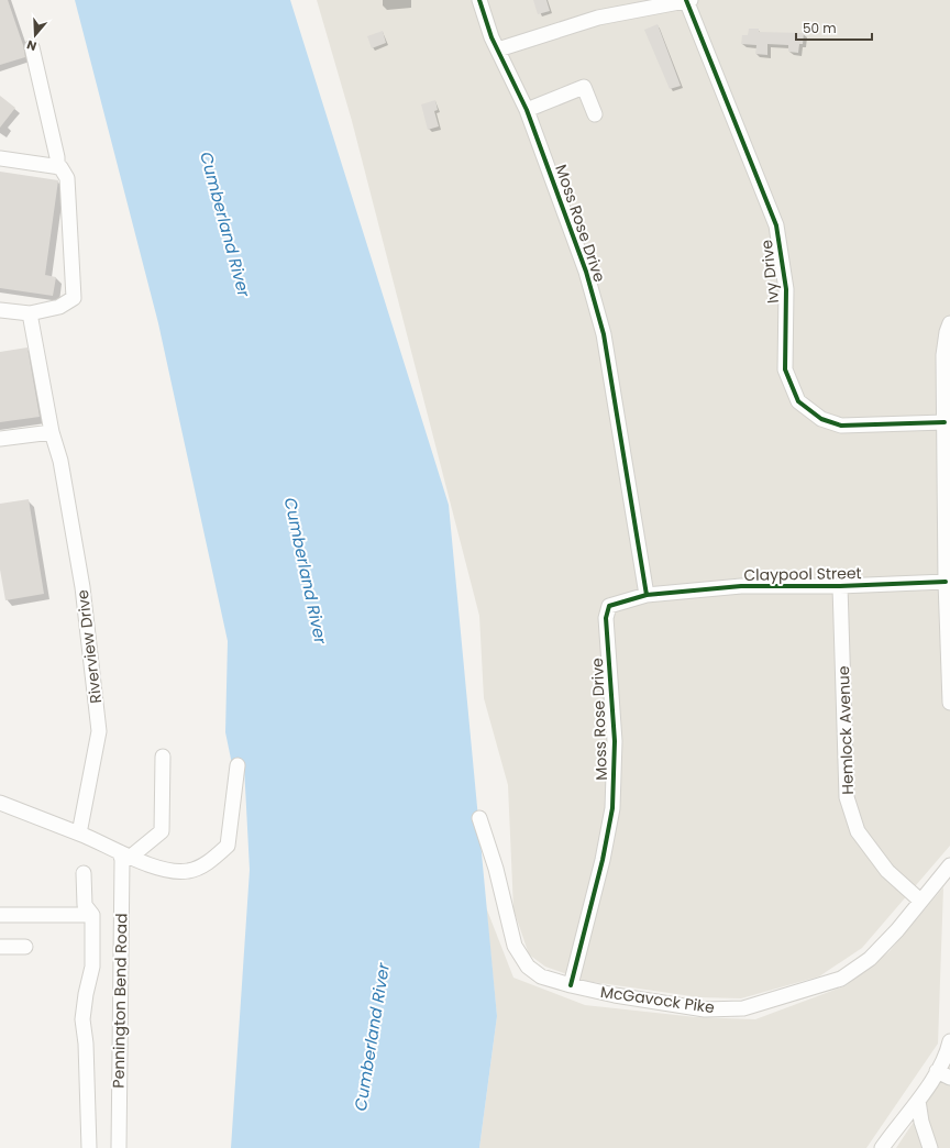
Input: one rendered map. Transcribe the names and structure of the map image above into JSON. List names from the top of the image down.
{
  "streets": {
    "street": [
      "Moss Rose Drive",
      "Ivy Drive",
      "Claypool Street",
      "Riverview Drive",
      "Hemlock Avenue",
      "McGavock Pike",
      "Pennington Bend Road"
    ]
  },
  "crossings": [
    ["Moss Rose Drive", "Claypool Street"],
    ["Moss Rose Drive", "McGavock Pike"],
    ["Claypool Street", "Hemlock Avenue"],
    ["Hemlock Avenue", "McGavock Pike"]
  ],
  "water": ["Cumberland River"],
  "scale_bar": "50 m",
  "north": "bottom"
}
